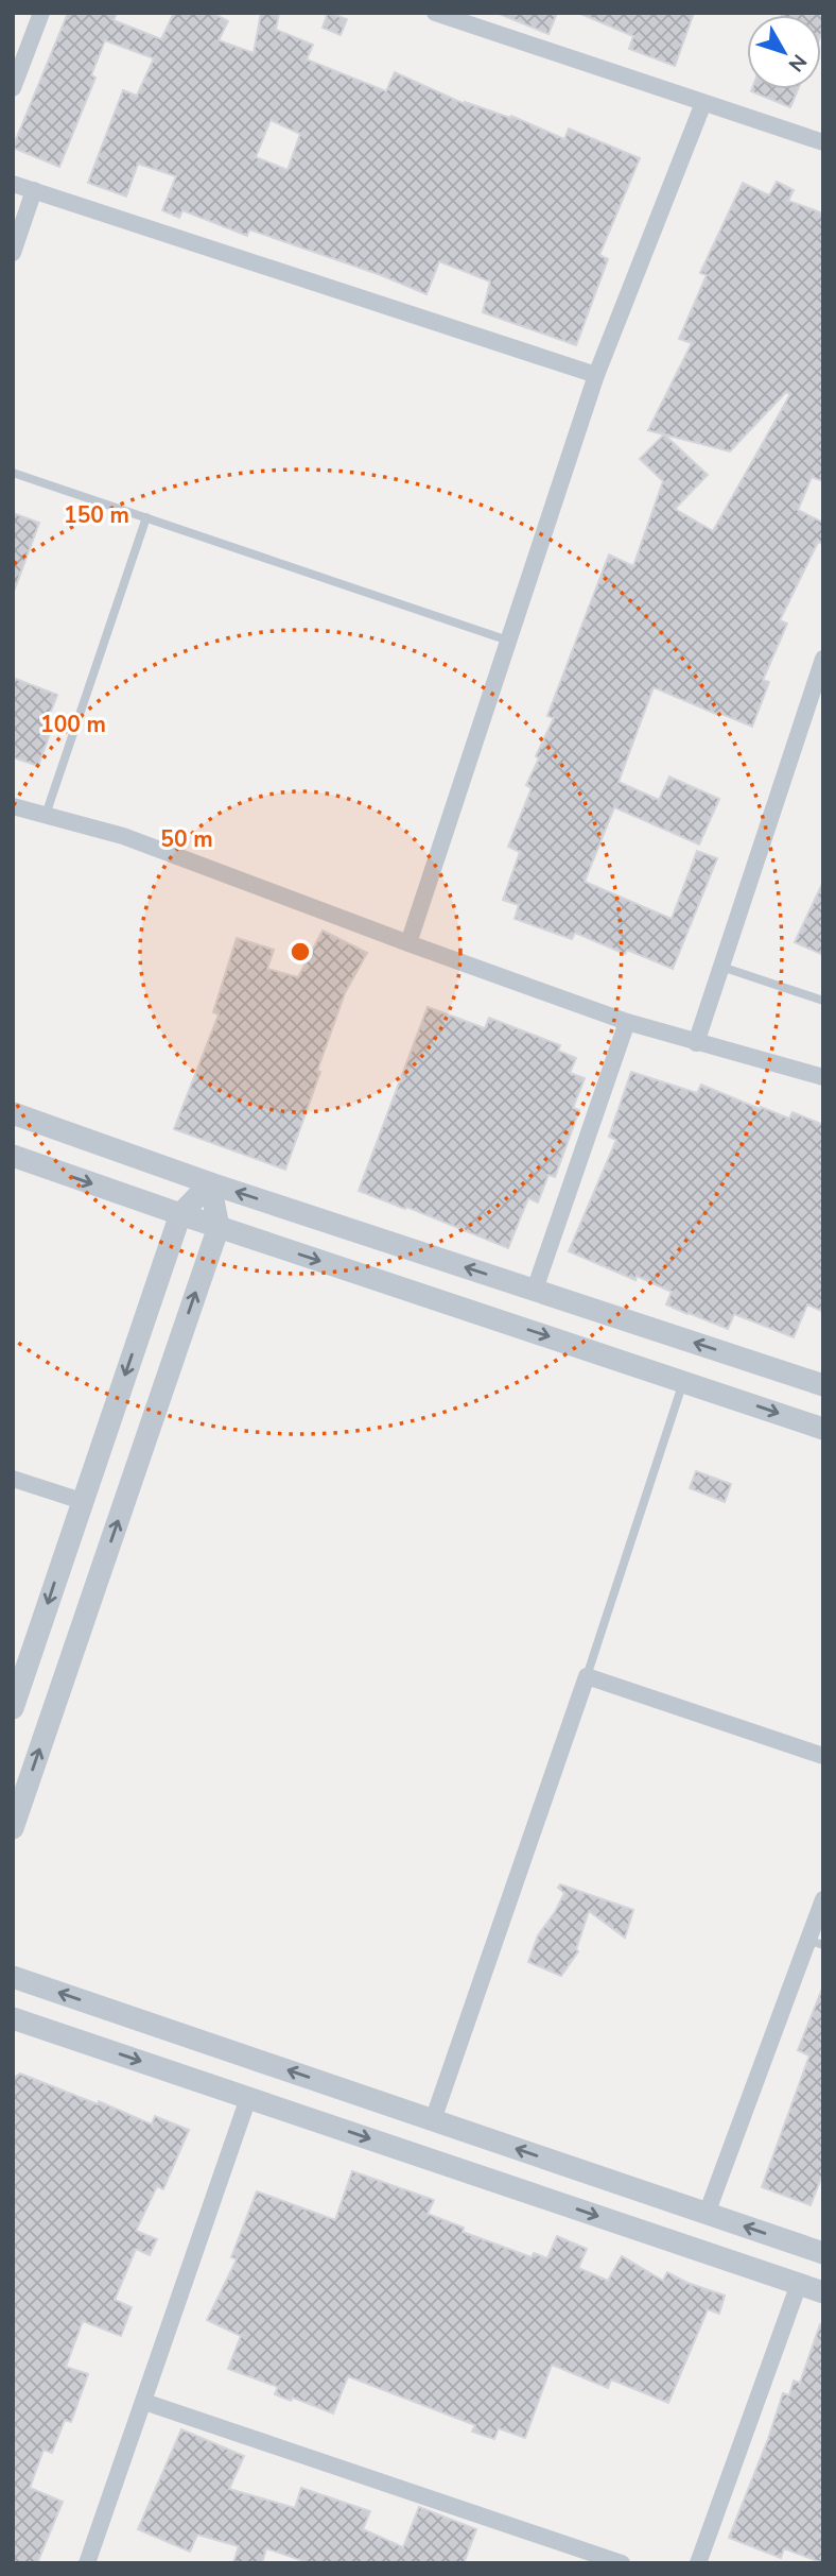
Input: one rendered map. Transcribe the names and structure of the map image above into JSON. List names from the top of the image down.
{
  "north": "bottom right",
  "rings": ["150 m", "100 m", "50 m"]
}
